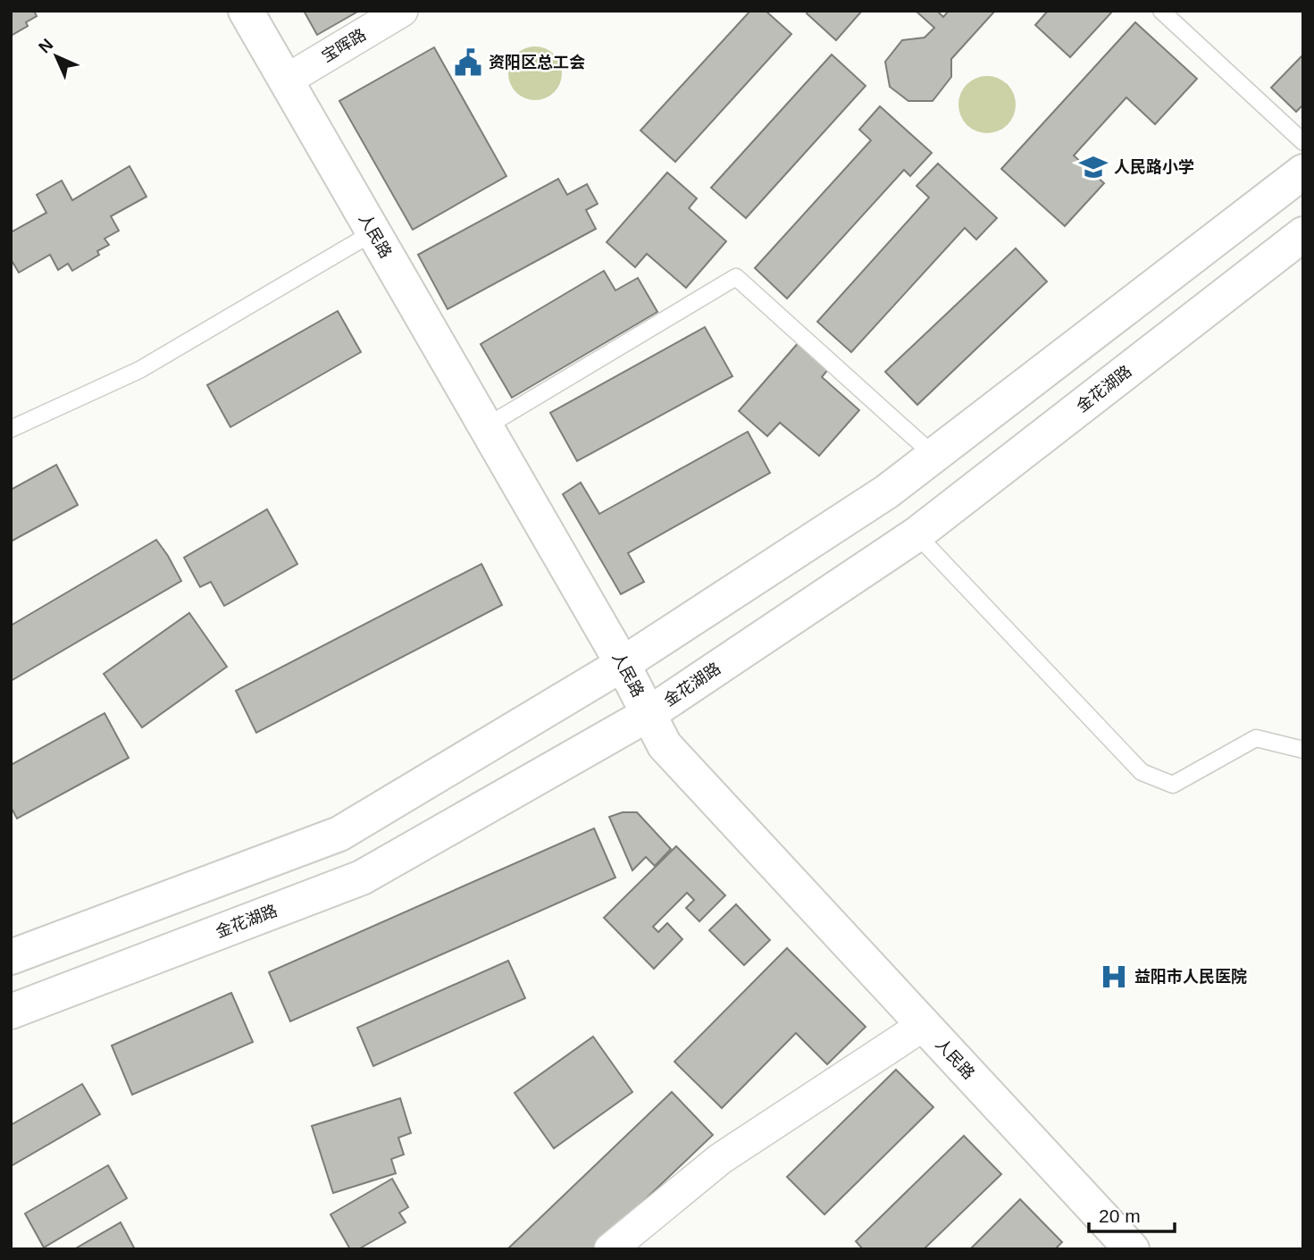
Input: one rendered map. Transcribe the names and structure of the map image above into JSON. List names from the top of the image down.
{
  "streets": {
    "main road": ["人民路", "金花湖路"],
    "street": ["宝晖路"]
  },
  "crossings": [
    ["宝晖路", "人民路"],
    ["人民路", "金花湖路"]
  ],
  "places": {
    "public building": ["资阳区总工会"],
    "school or university": ["人民路小学"],
    "hospital": ["益阳市人民医院"]
  },
  "scale_bar": "20 m",
  "north": "top left"
}
